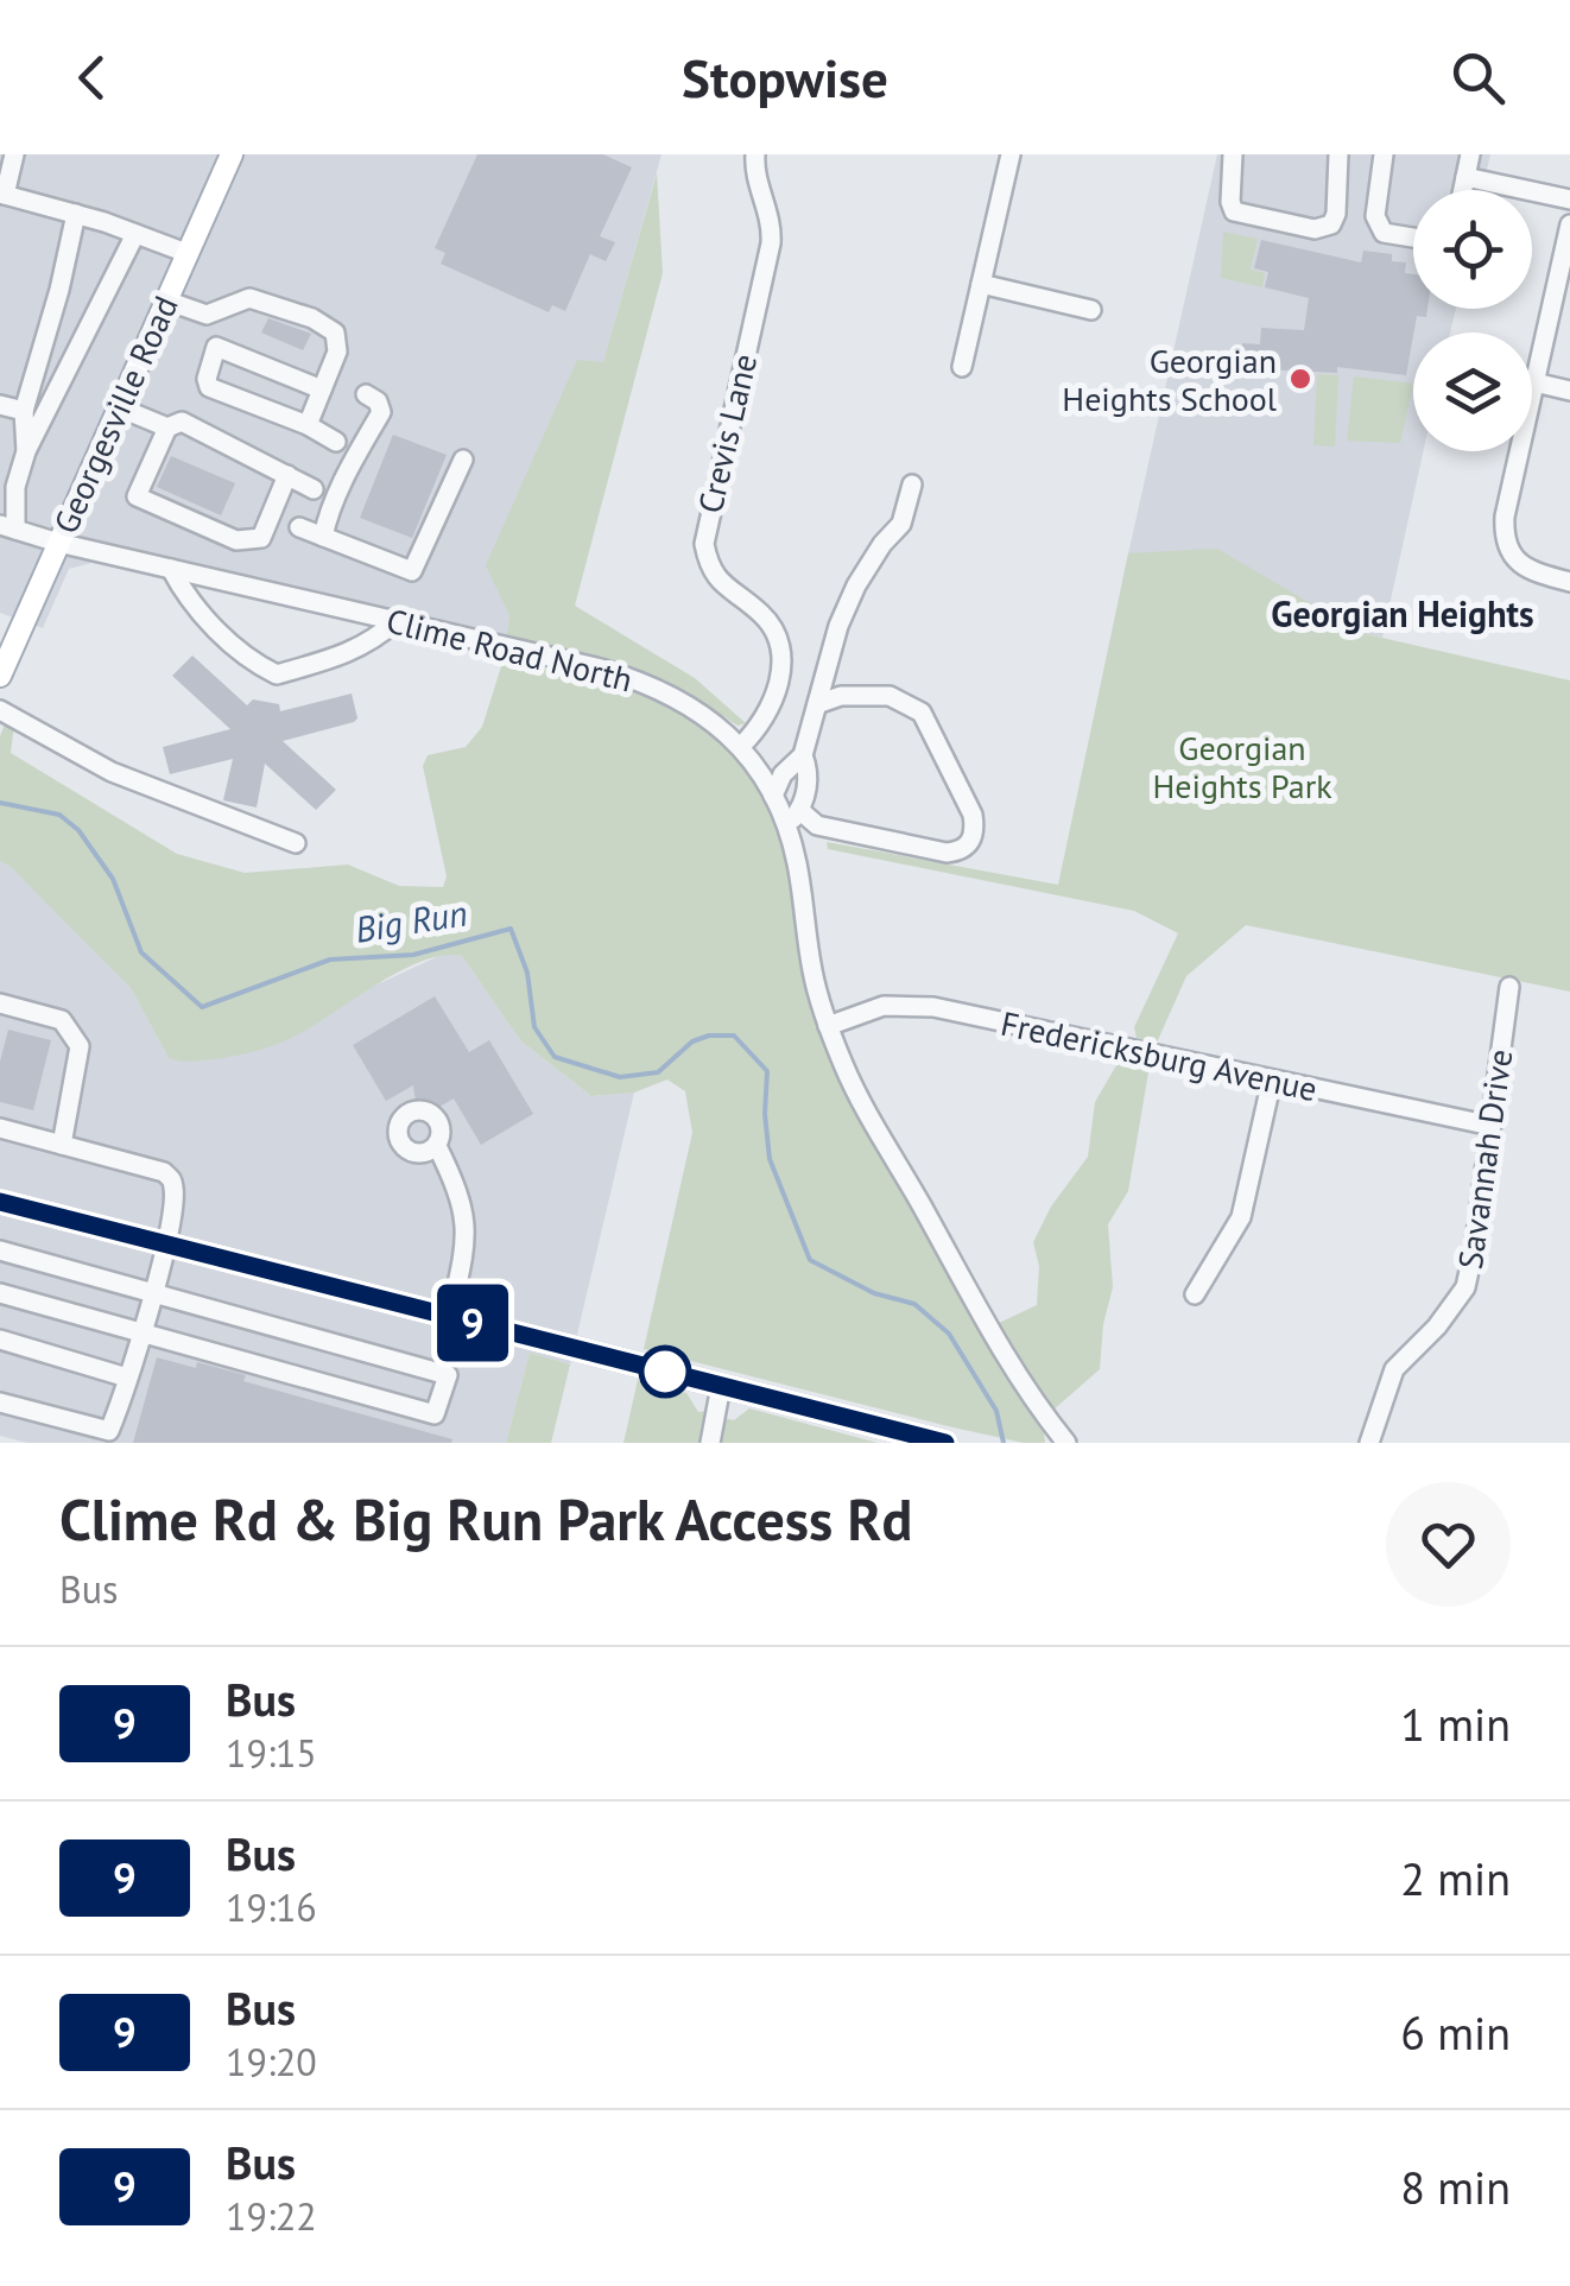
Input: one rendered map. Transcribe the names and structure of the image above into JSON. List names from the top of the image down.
{
  "streets": {
    "main road": ["Georgesville Road"],
    "street": [
      "Crevis Lane",
      "Clime Road North",
      "Fredericksburg Avenue",
      "Savannah Drive"
    ]
  },
  "crossings": [
    ["Georgesville Road", "Clime Road North"],
    ["Crevis Lane", "Clime Road North"],
    ["Clime Road North", "Fredericksburg Avenue"],
    ["Fredericksburg Avenue", "Savannah Drive"]
  ],
  "districts": ["Georgian Heights"],
  "water": ["Big Run"],
  "parks": ["Georgian Heights Park"],
  "places": ["Georgian Heights School"],
  "lines": ["bus line 9"],
  "page": {
    "header": "Stopwise",
    "on_map": "9",
    "heading": ["Clime Rd & Big Run Park Access Rd", "Bus"],
    "list": [
      {
        "mark": "9",
        "name": "Bus",
        "note": "19:15",
        "value": "1 min"
      },
      {
        "mark": "9",
        "name": "Bus",
        "note": "19:16",
        "value": "2 min"
      },
      {
        "mark": "9",
        "name": "Bus",
        "note": "19:20",
        "value": "6 min"
      },
      {
        "mark": "9",
        "name": "Bus",
        "note": "19:22",
        "value": "8 min"
      }
    ]
  }
}
